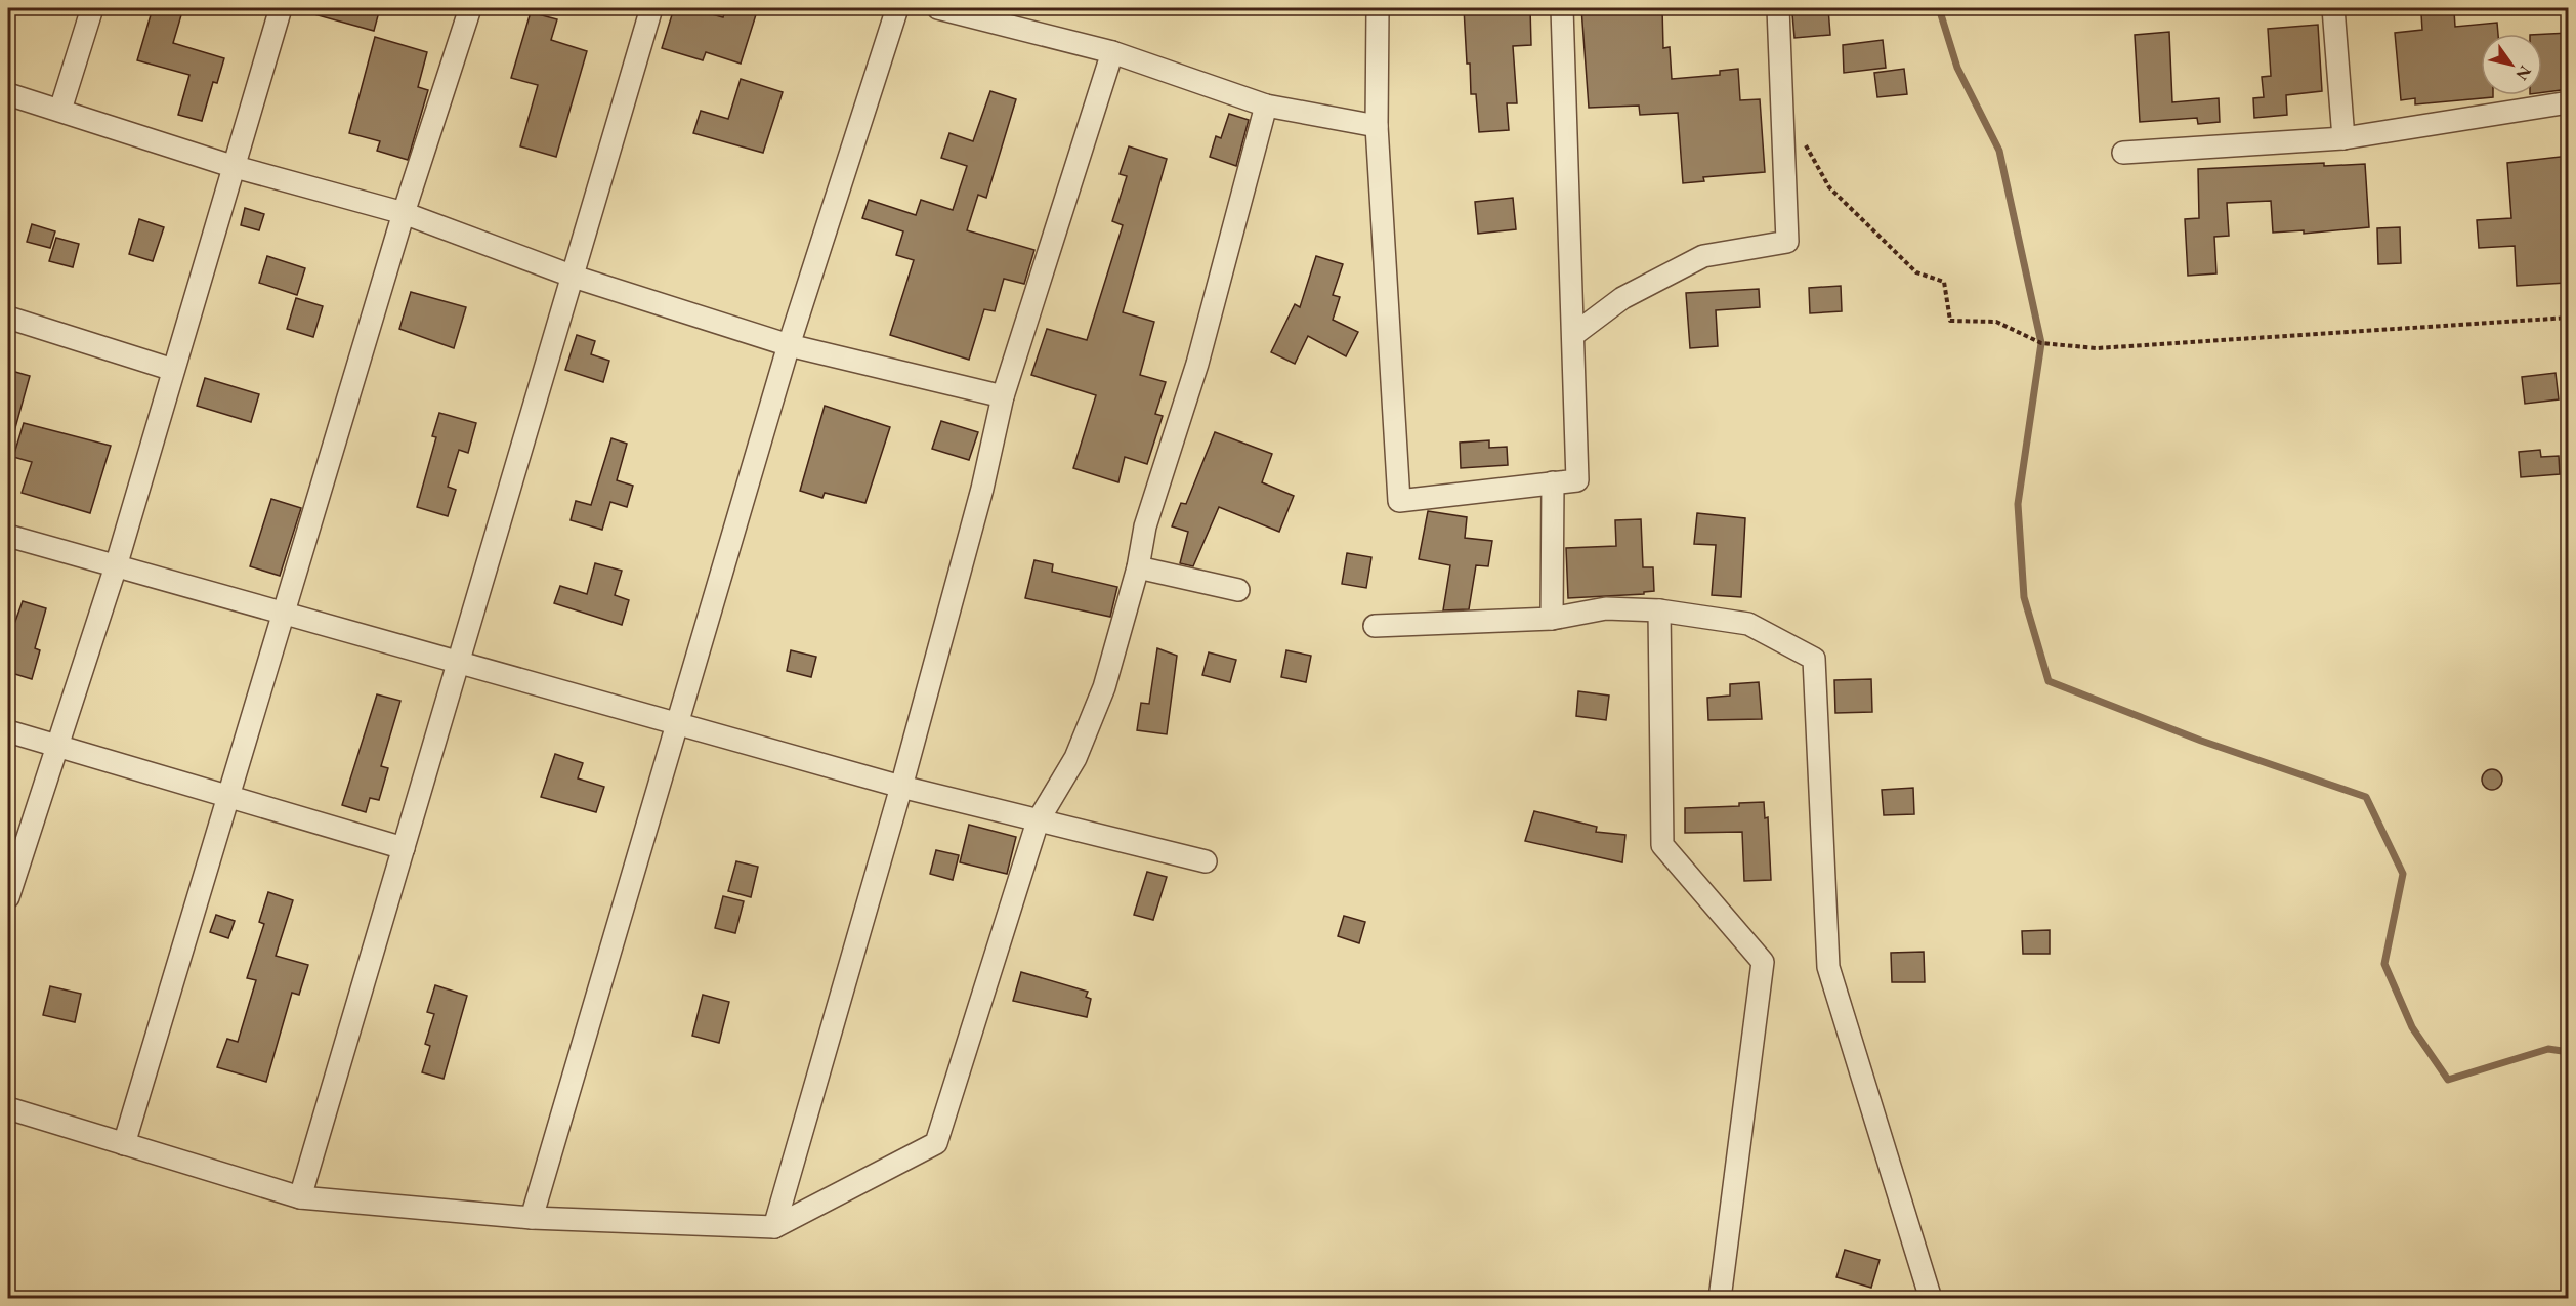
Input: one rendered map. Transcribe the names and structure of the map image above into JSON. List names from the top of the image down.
{
  "north": "bottom right"
}
